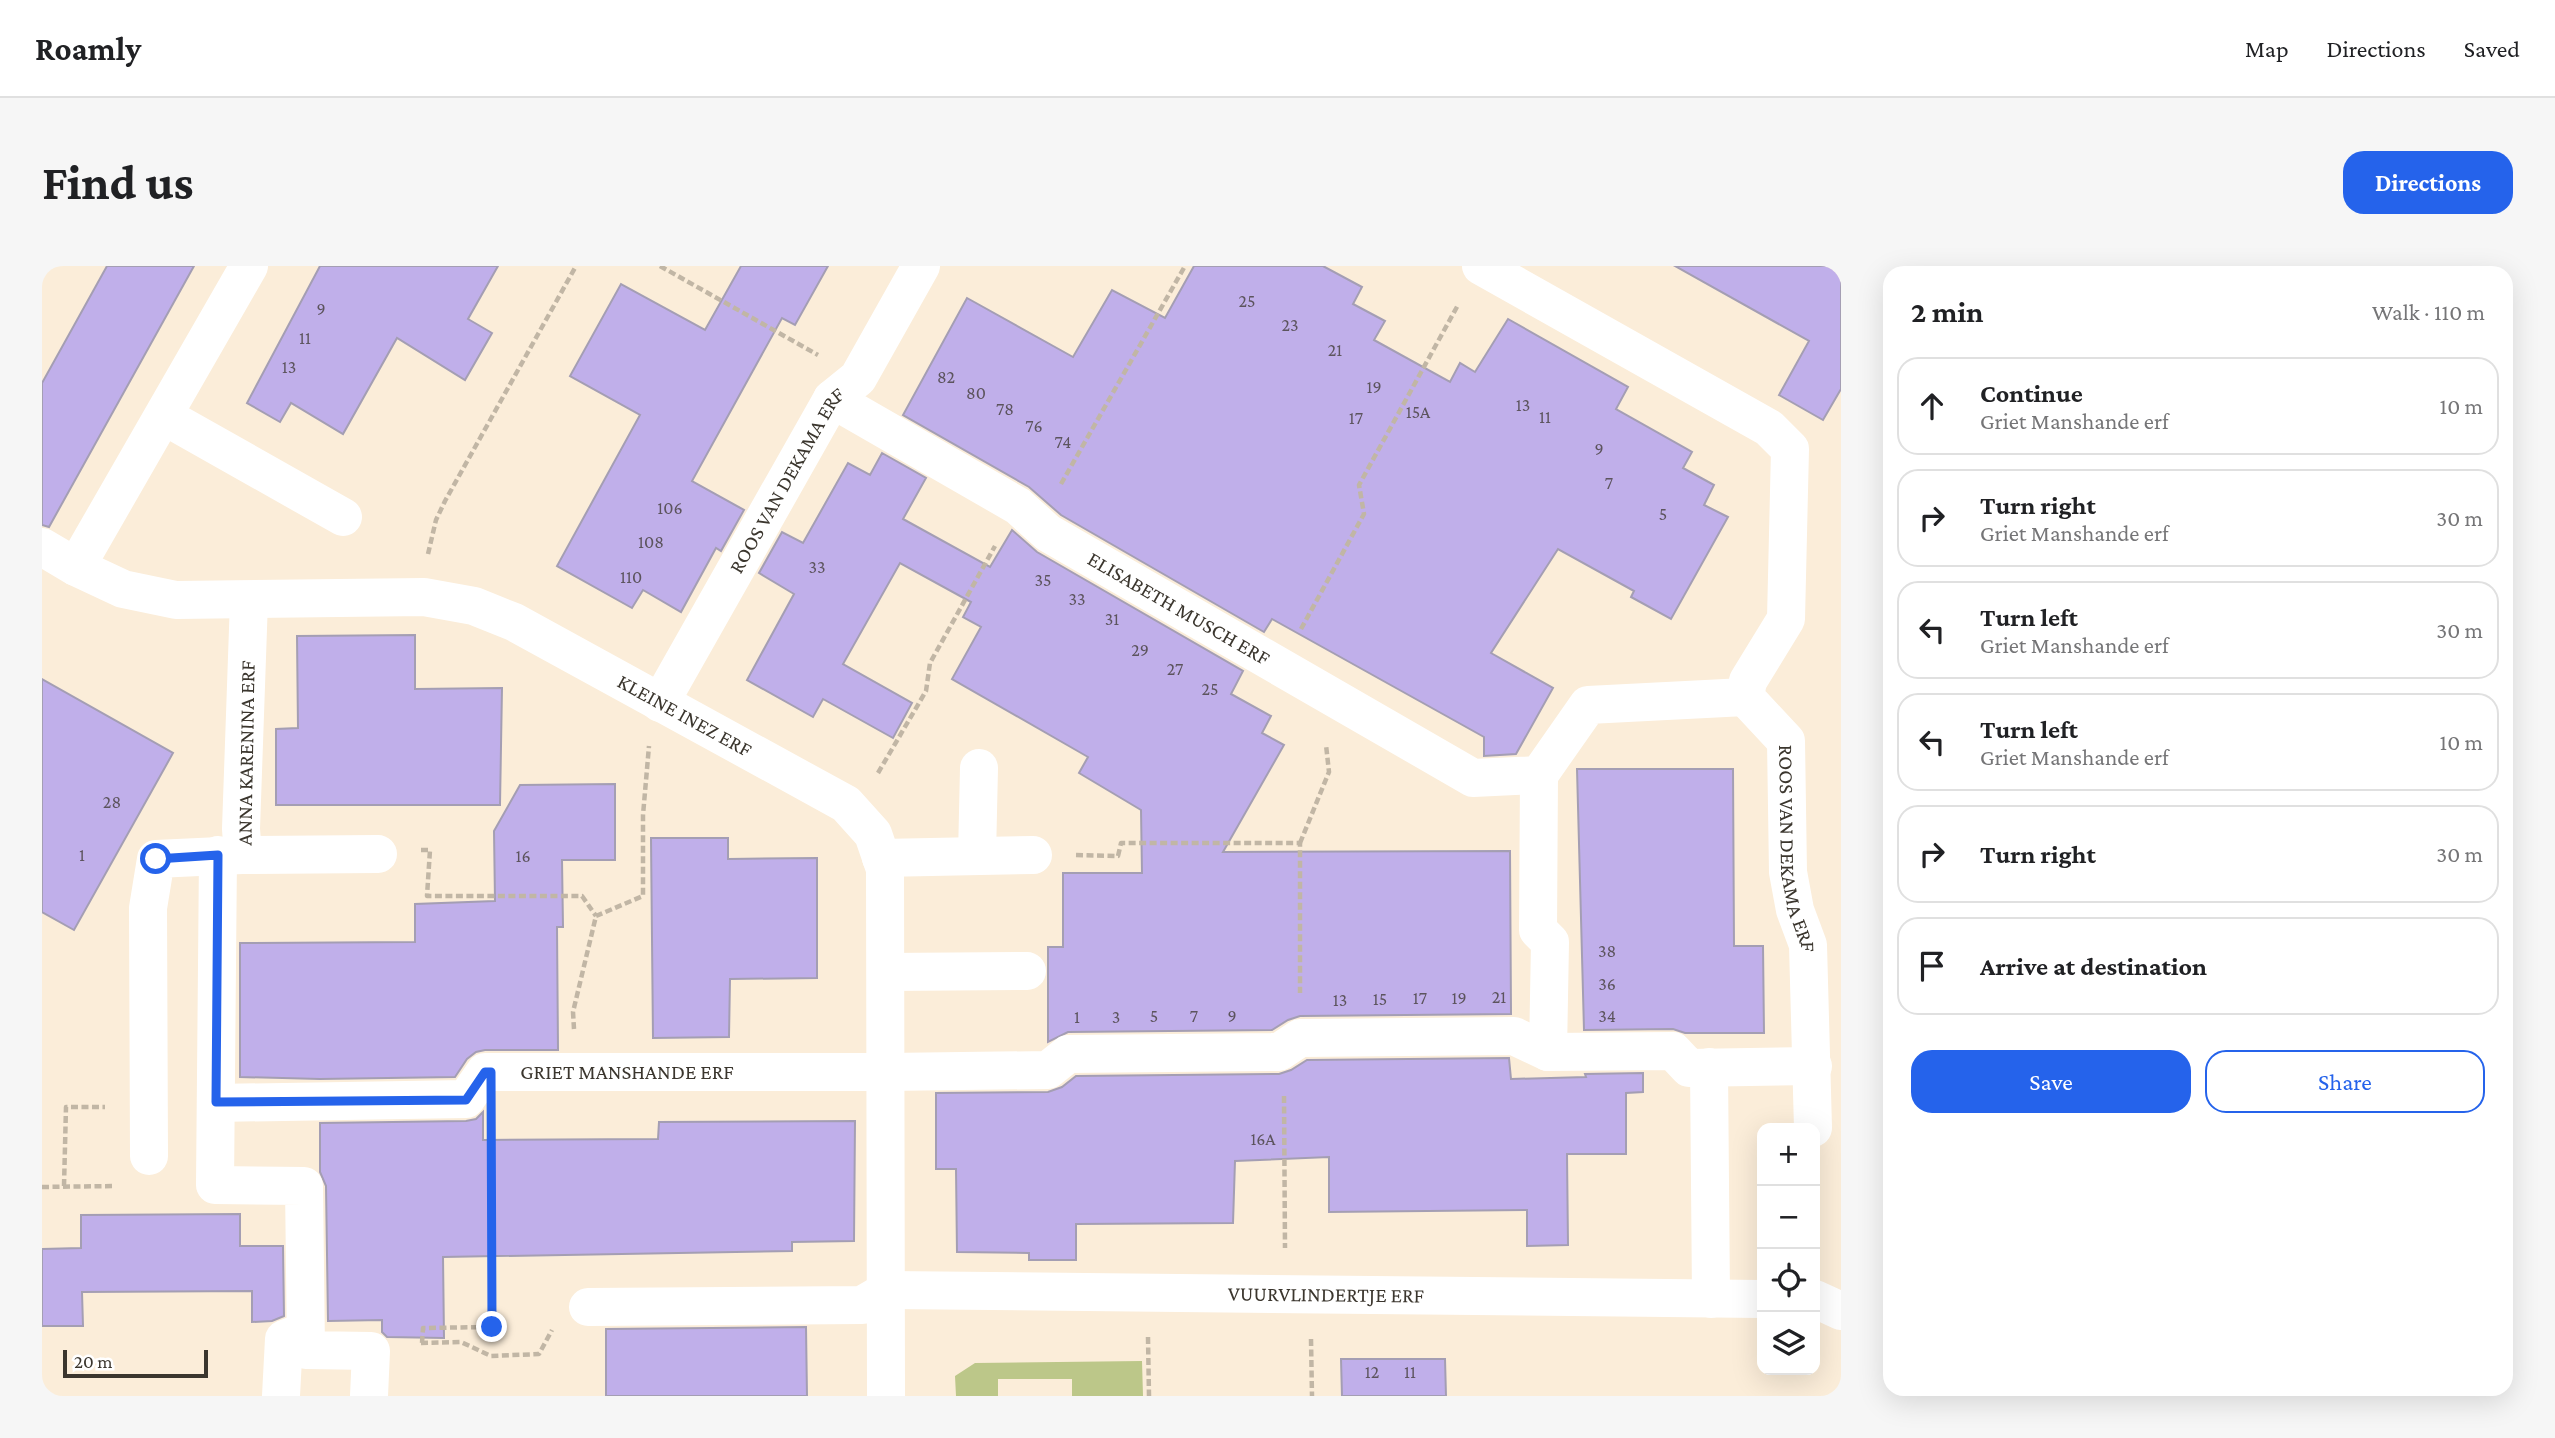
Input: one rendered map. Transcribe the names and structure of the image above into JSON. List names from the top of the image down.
{
  "streets": {
    "street": [
      "ROOS VAN DEKAMA ERF",
      "ELISABETH MUSCH ERF",
      "KLEINE INEZ ERF",
      "ANNA KARENINA ERF",
      "GRIET MANSHANDE ERF",
      "VUURVLINDERTJE ERF"
    ]
  },
  "crossings": [
    ["ROOS VAN DEKAMA ERF", "ELISABETH MUSCH ERF"],
    ["ROOS VAN DEKAMA ERF", "KLEINE INEZ ERF"],
    ["KLEINE INEZ ERF", "ANNA KARENINA ERF"],
    ["KLEINE INEZ ERF", "GRIET MANSHANDE ERF"],
    ["KLEINE INEZ ERF", "VUURVLINDERTJE ERF"]
  ],
  "house_numbers": [
    "25",
    "9",
    "23",
    "11",
    "21",
    "13",
    "82",
    "19",
    "80",
    "13",
    "78",
    "15A",
    "11",
    "17",
    "76",
    "74",
    "9",
    "7",
    "106",
    "5",
    "108",
    "33",
    "110",
    "35",
    "33",
    "31",
    "29",
    "27",
    "25",
    "28",
    "1",
    "16",
    "38",
    "36",
    "21",
    "17",
    "19",
    "15",
    "13",
    "5",
    "7",
    "9",
    "34",
    "1",
    "3",
    "16A",
    "12",
    "11"
  ],
  "scale_bar": "20 m",
  "page": {
    "header": "Roamly",
    "nav": ["Map", "Directions", "Saved"],
    "buttons": [
      "Directions",
      ["Save", "Share"]
    ],
    "title": "Find us",
    "heading": ["2 min", "Walk · 110 m"],
    "list": [
      ["Continue", "Griet Manshande erf", "10 m"],
      ["Turn right", "Griet Manshande erf", "30 m"],
      ["Turn left", "Griet Manshande erf", "30 m"],
      ["Turn left", "Griet Manshande erf", "10 m"],
      ["Turn right", "30 m"],
      "Arrive at destination"
    ],
    "map_buttons": ["+", "−"],
    "scale": "20 m"
  }
}
